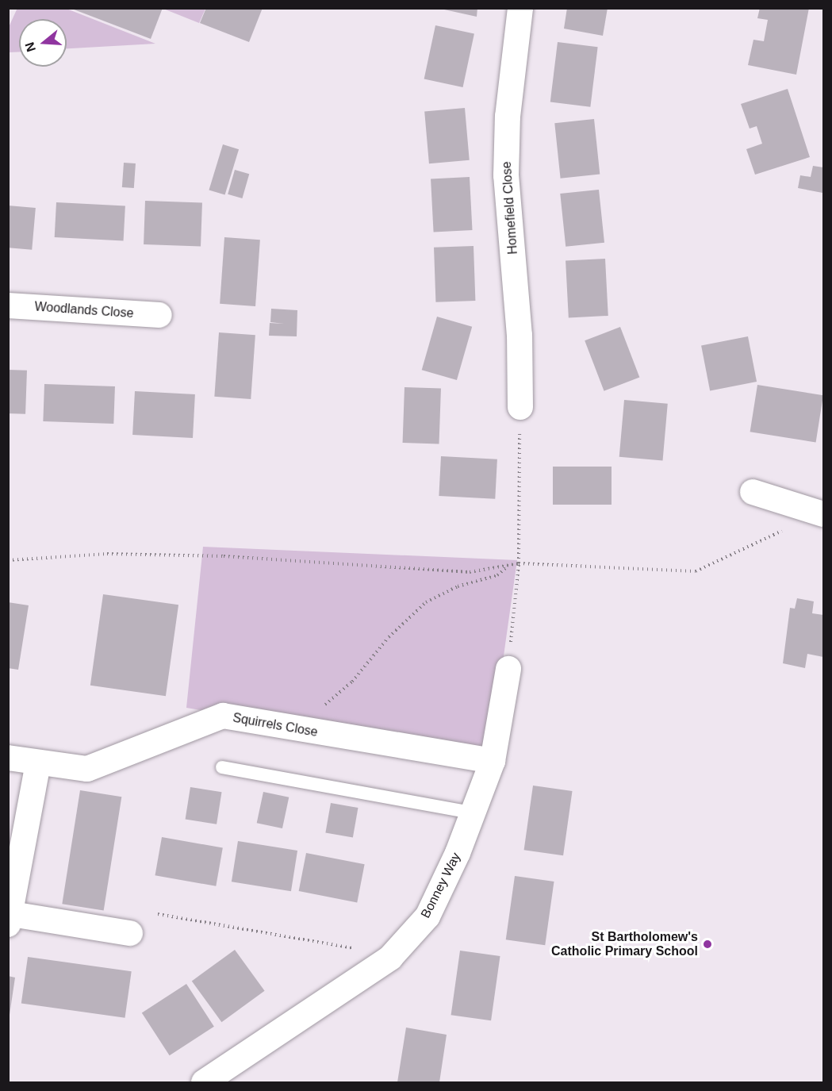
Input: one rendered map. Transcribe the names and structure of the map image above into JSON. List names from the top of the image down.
{
  "streets": {
    "street": [
      "Homefield Close",
      "Woodlands Close",
      "Squirrels Close",
      "Bonney Way"
    ]
  },
  "crossings": [
    ["Squirrels Close", "Bonney Way"]
  ],
  "places": ["St Bartholomew's Catholic Primary School"],
  "north": "left"
}
